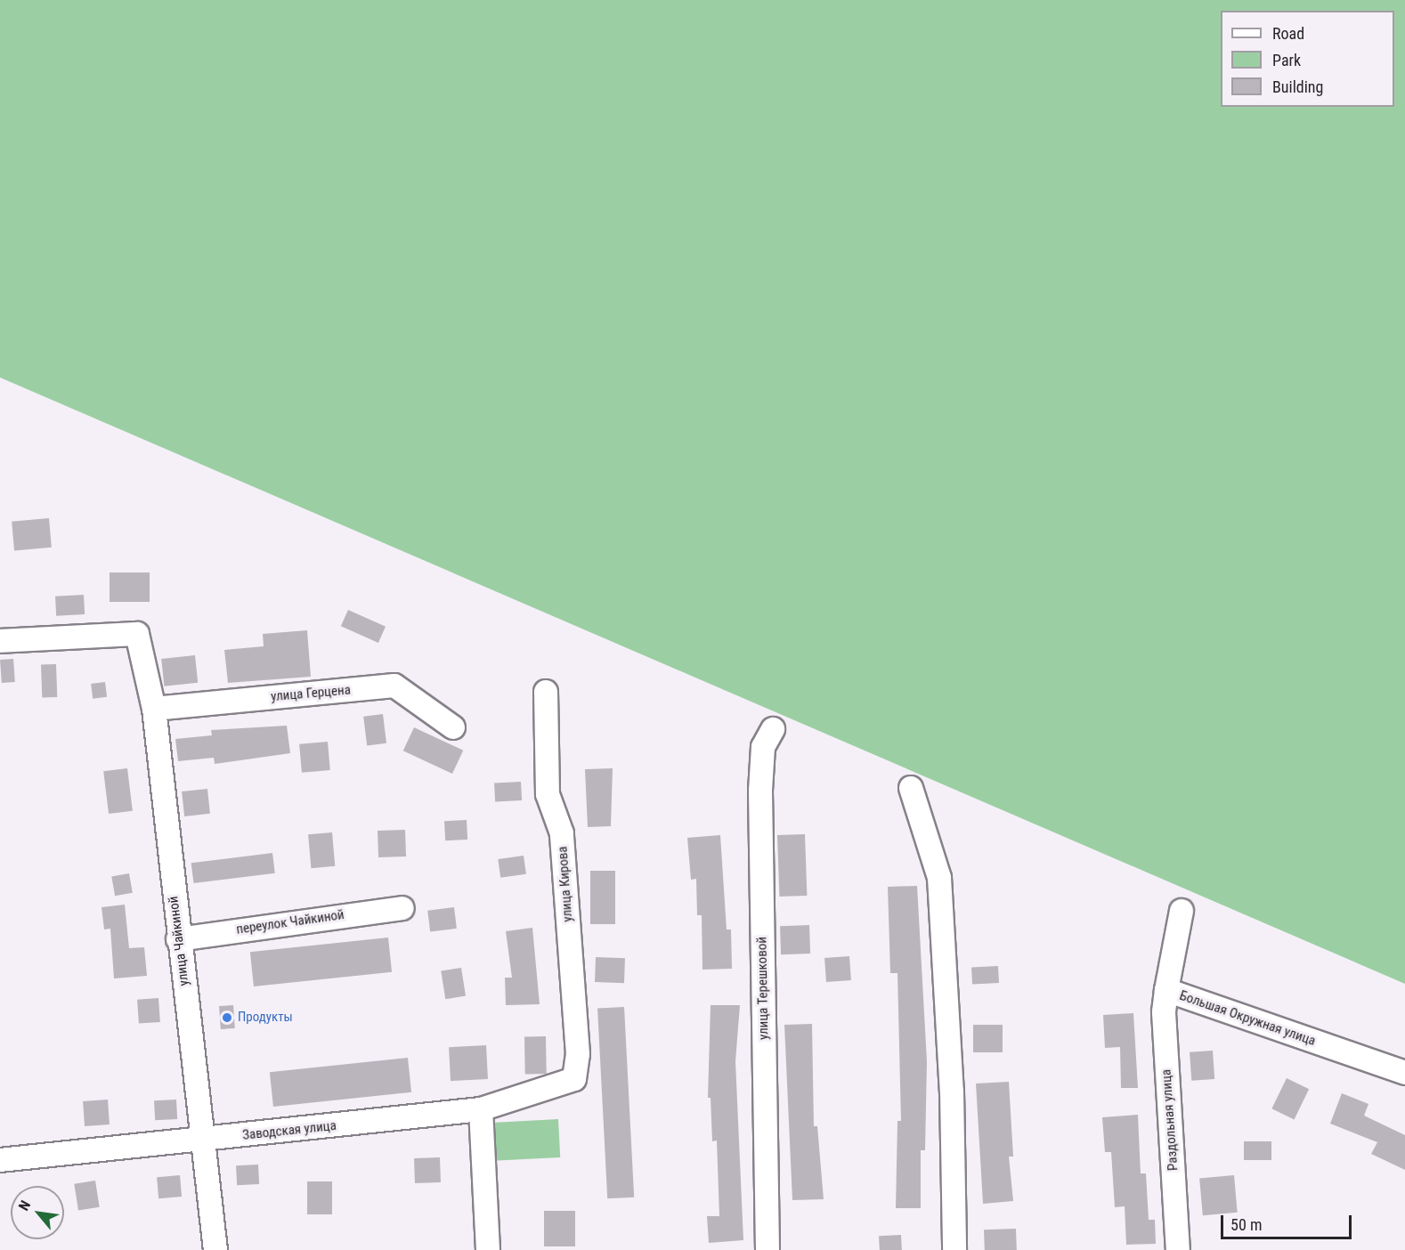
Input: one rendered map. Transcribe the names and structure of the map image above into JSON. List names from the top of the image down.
{
  "streets": {
    "street": [
      "улица Герцена",
      "улица Кирова",
      "переулок Чайкиной",
      "улица Чайкиной",
      "улица Терешковой",
      "Большая Окружная улица",
      "Раздольная улица",
      "Заводская улица"
    ]
  },
  "crossings": [
    ["улица Герцена", "улица Чайкиной"],
    ["улица Кирова", "Заводская улица"],
    ["переулок Чайкиной", "улица Чайкиной"],
    ["улица Чайкиной", "Заводская улица"],
    ["Большая Окружная улица", "Раздольная улица"]
  ],
  "places": ["Продукты"],
  "legend": ["Road", "Park", "Building"],
  "scale_bar": "50 m",
  "north": "top left"
}
